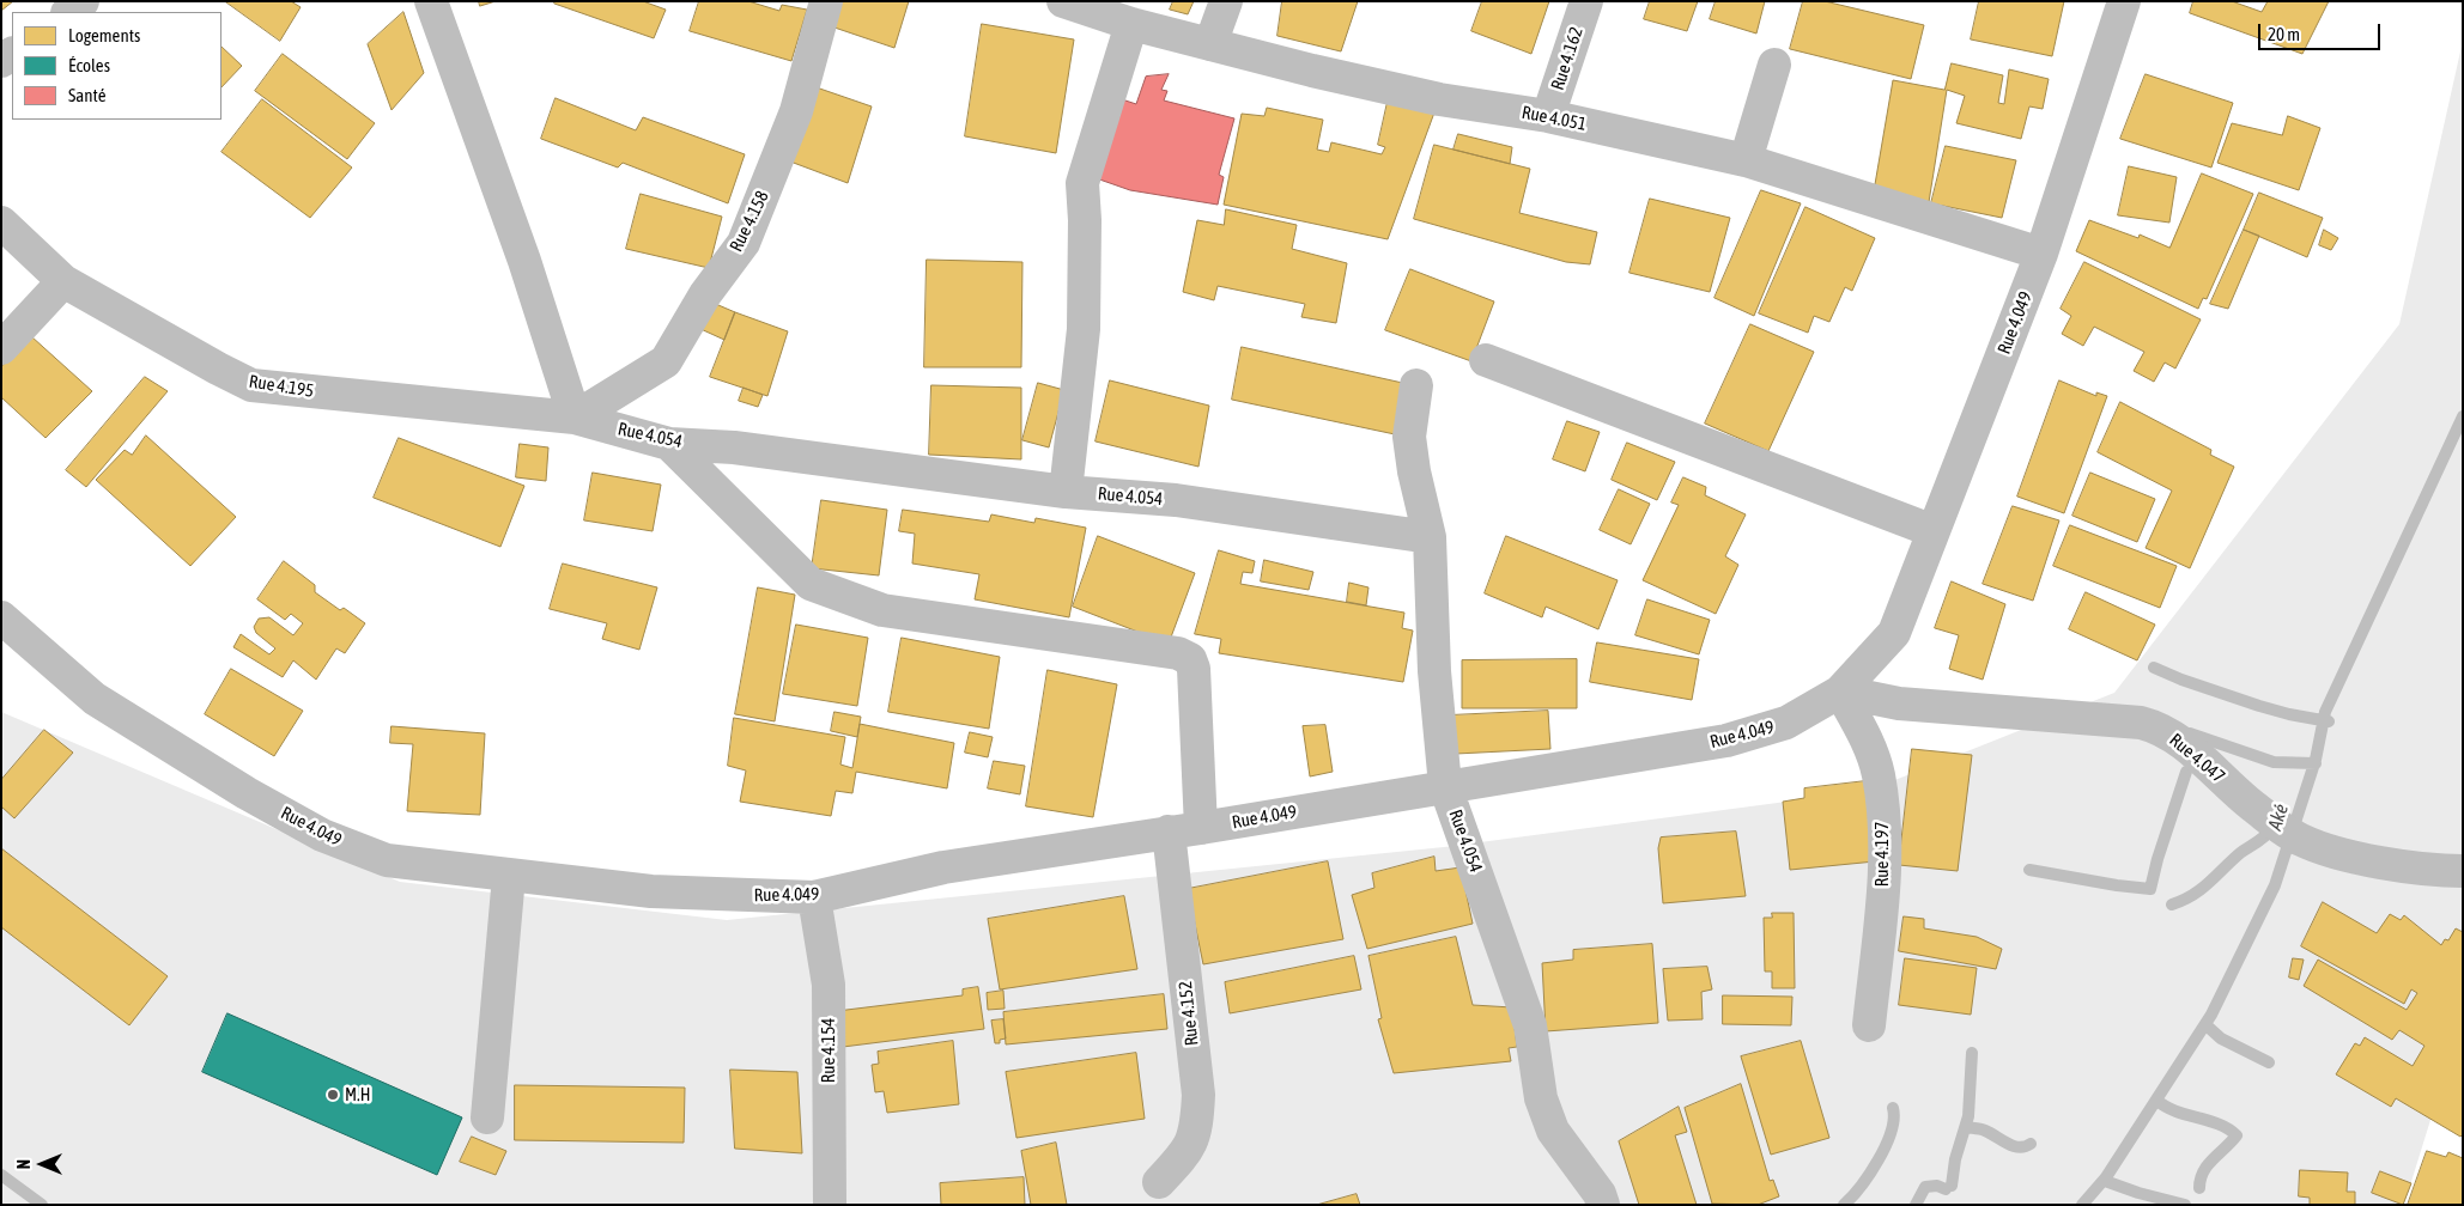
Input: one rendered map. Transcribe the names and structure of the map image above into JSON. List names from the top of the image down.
{
  "streets": {
    "street": [
      "Rue 4.162",
      "Rue 4.051",
      "Rue 4.158",
      "Rue 4.049",
      "Rue 4.195",
      "Rue 4.054",
      "Rue 4.047",
      "Rue 4.197",
      "Rue 4.152",
      "Rue 4.154"
    ]
  },
  "crossings": [
    ["Rue 4.162", "Rue 4.051"],
    ["Rue 4.051", "Rue 4.049"],
    ["Rue 4.158", "Rue 4.195"],
    ["Rue 4.158", "Rue 4.054"],
    ["Rue 4.049", "Rue 4.054"],
    ["Rue 4.049", "Rue 4.047"],
    ["Rue 4.049", "Rue 4.197"],
    ["Rue 4.049", "Rue 4.152"],
    ["Rue 4.049", "Rue 4.154"],
    ["Rue 4.195", "Rue 4.054"],
    ["Rue 4.047", "Rue 4.197"]
  ],
  "water": ["Aké"],
  "places": ["M.H"],
  "legend": ["Logements", "Écoles", "Santé"],
  "scale_bar": "20 m",
  "north": "left"
}
